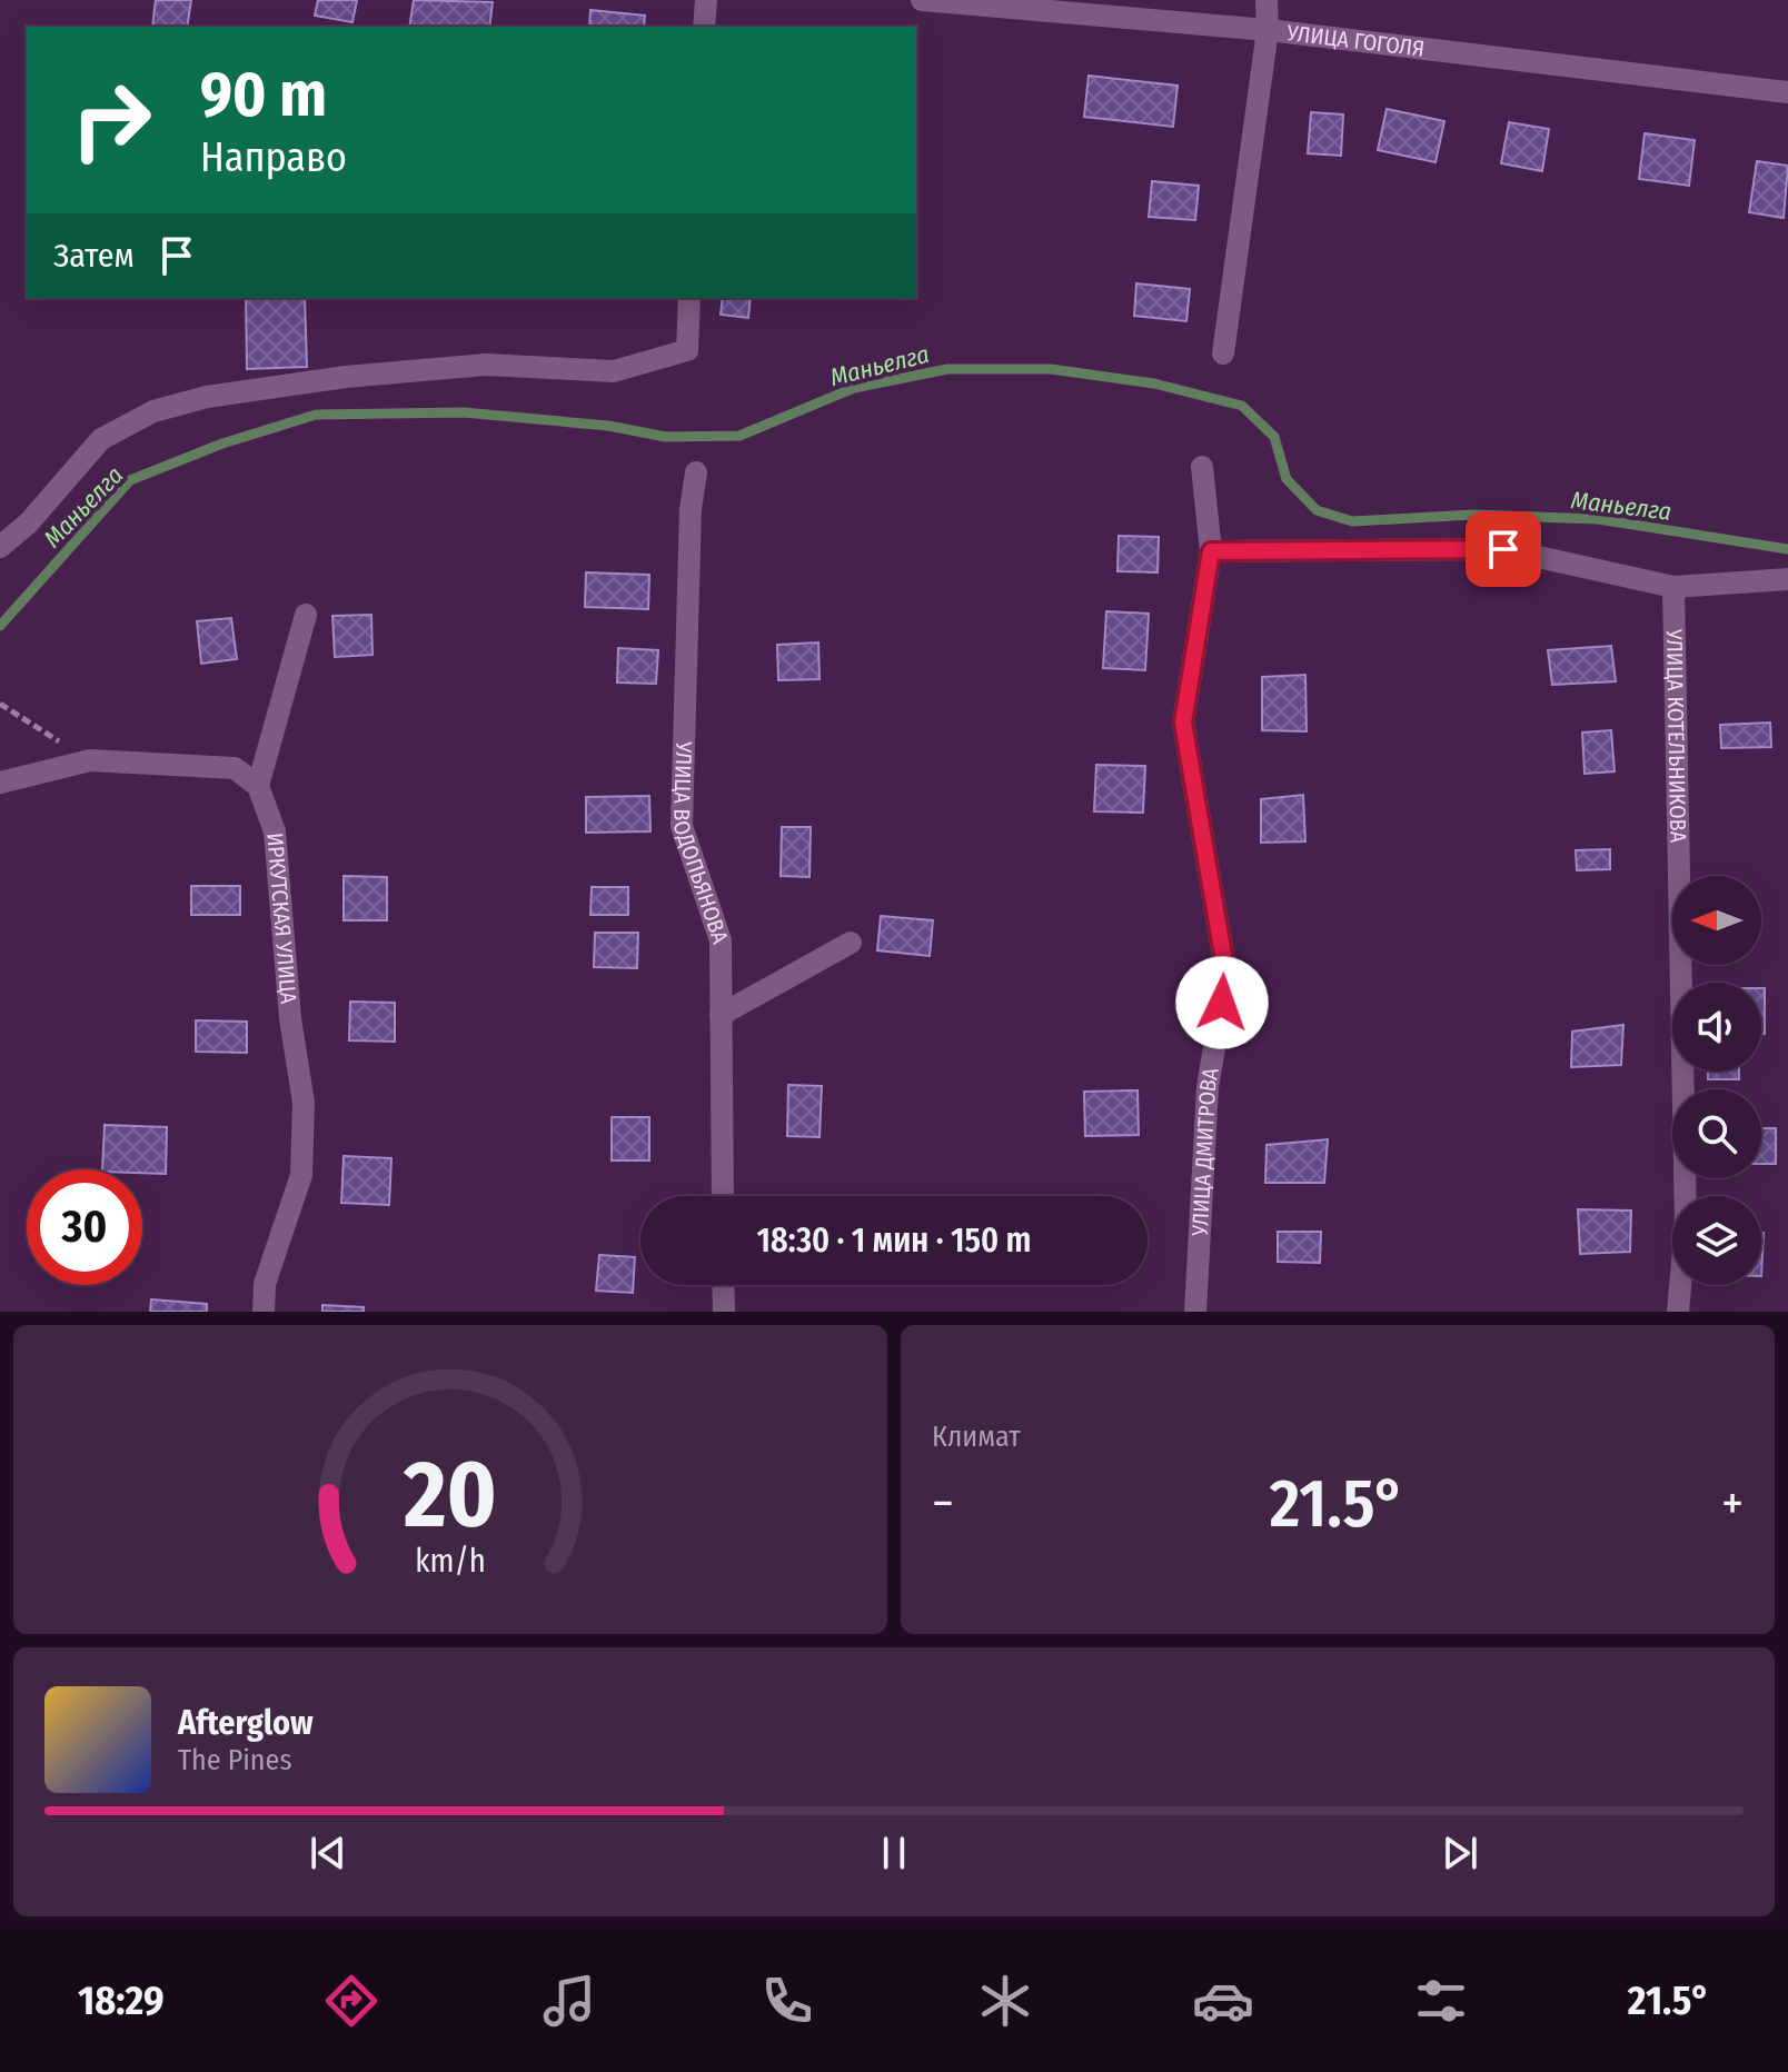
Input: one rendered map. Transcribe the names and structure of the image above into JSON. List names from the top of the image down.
{
  "streets": {
    "street": [
      "УЛИЦА ГОГОЛЯ",
      "УЛИЦА КОТЕЛЬНИКОВА",
      "УЛИЦА ВОДОПЬЯНОВА",
      "ИРКУТСКАЯ УЛИЦА",
      "УЛИЦА ДМИТРОВА"
    ]
  },
  "water": ["Маньелга"],
  "north": "left",
  "page": {
    "turn": ["90 m", "Направо"],
    "then": "Затем",
    "limit": "30",
    "trip": "18:30 · 1 мин · 150 m",
    "tile": "Климат",
    "heat": ["−", "21.5°", "+"],
    "song": ["Afterglow", "The Pines"],
    "tabs": ["18:29", "21.5°"],
    "gauge": ["20", "km/h"]
  }
}
